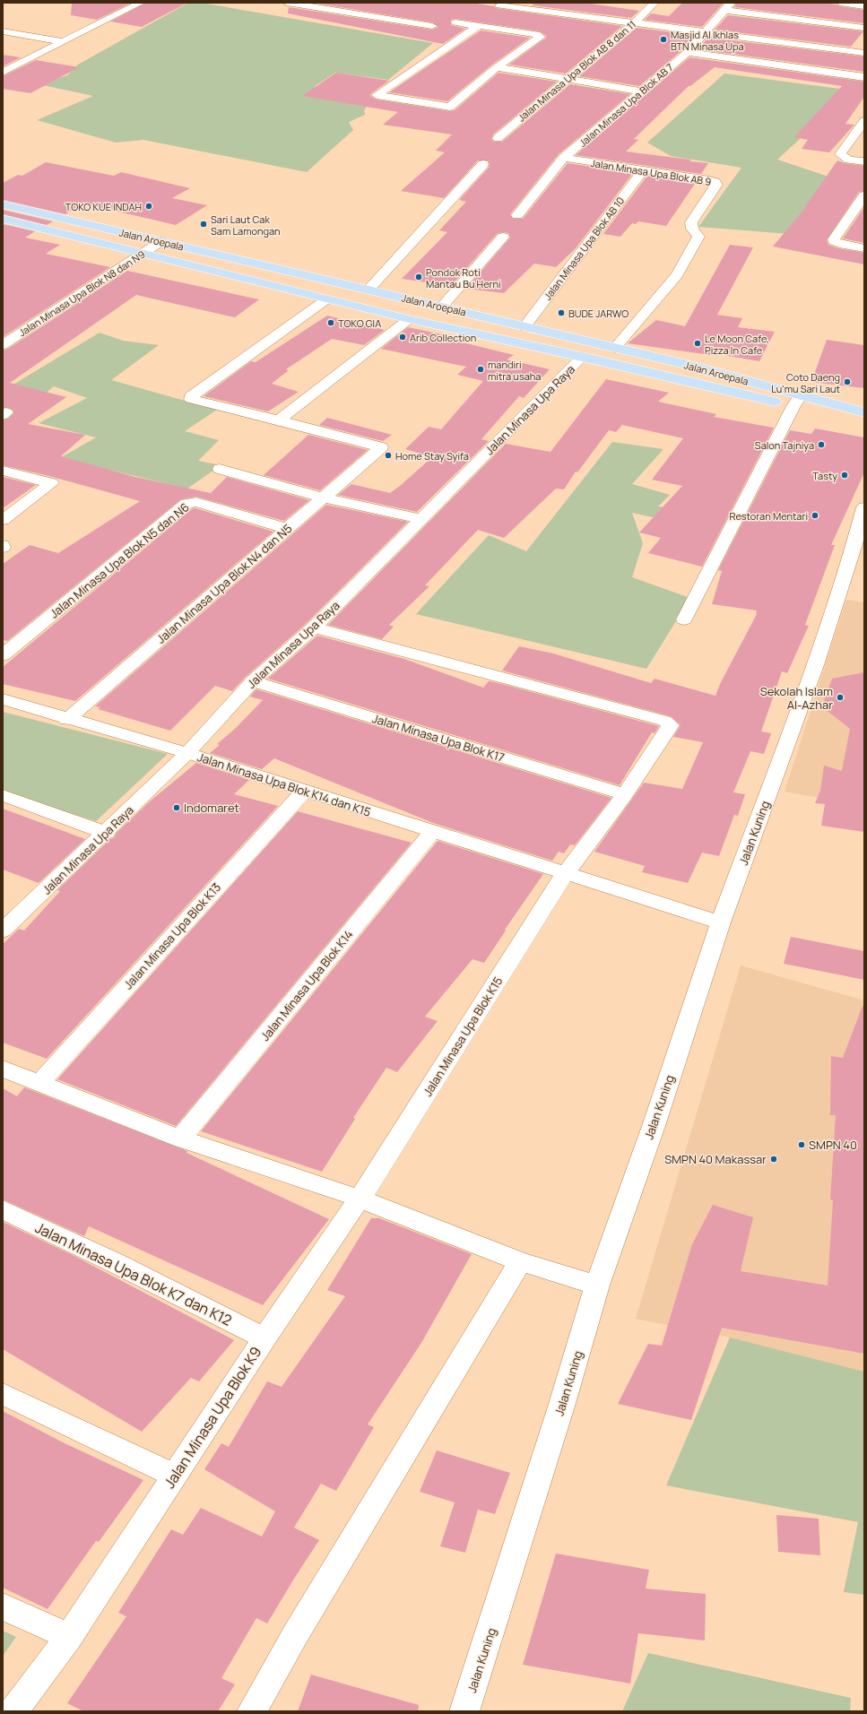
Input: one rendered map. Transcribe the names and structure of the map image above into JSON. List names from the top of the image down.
{
  "streets": {
    "main road": ["Jalan Aroepala"],
    "street": [
      "Jalan Minasa Upa Blok AB 8 dan 11",
      "Jalan Minasa Upa Blok AB 7",
      "Jalan Minasa Upa Blok AB 9",
      "Jalan Minasa Upa Blok AB 10",
      "Jalan Minasa Upa Blok N8 dan N9",
      "Jalan Minasa Upa Raya",
      "Jalan Minasa Upa Blok N5 dan N6",
      "Jalan Minasa Upa Blok N4 dan N5",
      "Jalan Minasa Upa Blok K17",
      "Jalan Minasa Upa Blok K14 dan K15",
      "Jalan Kuning",
      "Jalan Minasa Upa Blok K13",
      "Jalan Minasa Upa Blok K14",
      "Jalan Minasa Upa Blok K15",
      "Jalan Minasa Upa Blok K7 dan K12",
      "Jalan Minasa Upa Blok K9"
    ]
  },
  "crossings": [
    ["Jalan Minasa Upa Blok AB 7", "Jalan Minasa Upa Blok AB 9"],
    ["Jalan Minasa Upa Blok AB 9", "Jalan Aroepala"],
    ["Jalan Minasa Upa Blok AB 9", "Jalan Minasa Upa Blok AB 10"],
    ["Jalan Aroepala", "Jalan Minasa Upa Blok AB 10"],
    ["Jalan Aroepala", "Jalan Minasa Upa Blok N8 dan N9"],
    ["Jalan Aroepala", "Jalan Minasa Upa Raya"],
    ["Jalan Minasa Upa Raya", "Jalan Minasa Upa Blok K17"],
    ["Jalan Minasa Upa Raya", "Jalan Minasa Upa Blok K14 dan K15"],
    ["Jalan Minasa Upa Raya", "Jalan Minasa Upa Blok K15"],
    ["Jalan Minasa Upa Blok N5 dan N6", "Jalan Minasa Upa Blok N4 dan N5"],
    ["Jalan Minasa Upa Blok N4 dan N5", "Jalan Minasa Upa Blok K14 dan K15"],
    ["Jalan Minasa Upa Blok K17", "Jalan Minasa Upa Blok K15"],
    ["Jalan Minasa Upa Blok K14 dan K15", "Jalan Kuning"],
    ["Jalan Minasa Upa Blok K14 dan K15", "Jalan Minasa Upa Blok K13"],
    ["Jalan Minasa Upa Blok K14 dan K15", "Jalan Minasa Upa Blok K14"],
    ["Jalan Minasa Upa Blok K14 dan K15", "Jalan Minasa Upa Blok K15"],
    ["Jalan Minasa Upa Blok K15", "Jalan Minasa Upa Blok K9"],
    ["Jalan Minasa Upa Blok K7 dan K12", "Jalan Minasa Upa Blok K9"]
  ],
  "places": [
    "Masjid Al Ikhlas BTN Minasa Upa",
    "TOKO KUE INDAH",
    "Sari Laut Cak Sam Lamongan",
    "Pondok Roti Mantau Bu Herni",
    "BUDE JARWO",
    "TOKO GIA",
    "Arib Collection",
    "Le Moon Cafe, Pizza In Cafe",
    "mandiri mitra usaha",
    "Coto Daeng Lu'mu Sari Laut",
    "Salon Tajniya",
    "Home Stay Syifa",
    "Tasty",
    "Restoran Mentari",
    "Sekolah Islam Al-Azhar",
    "Indomaret",
    "SMPN 40",
    "SMPN 40 Makassar"
  ]
}
